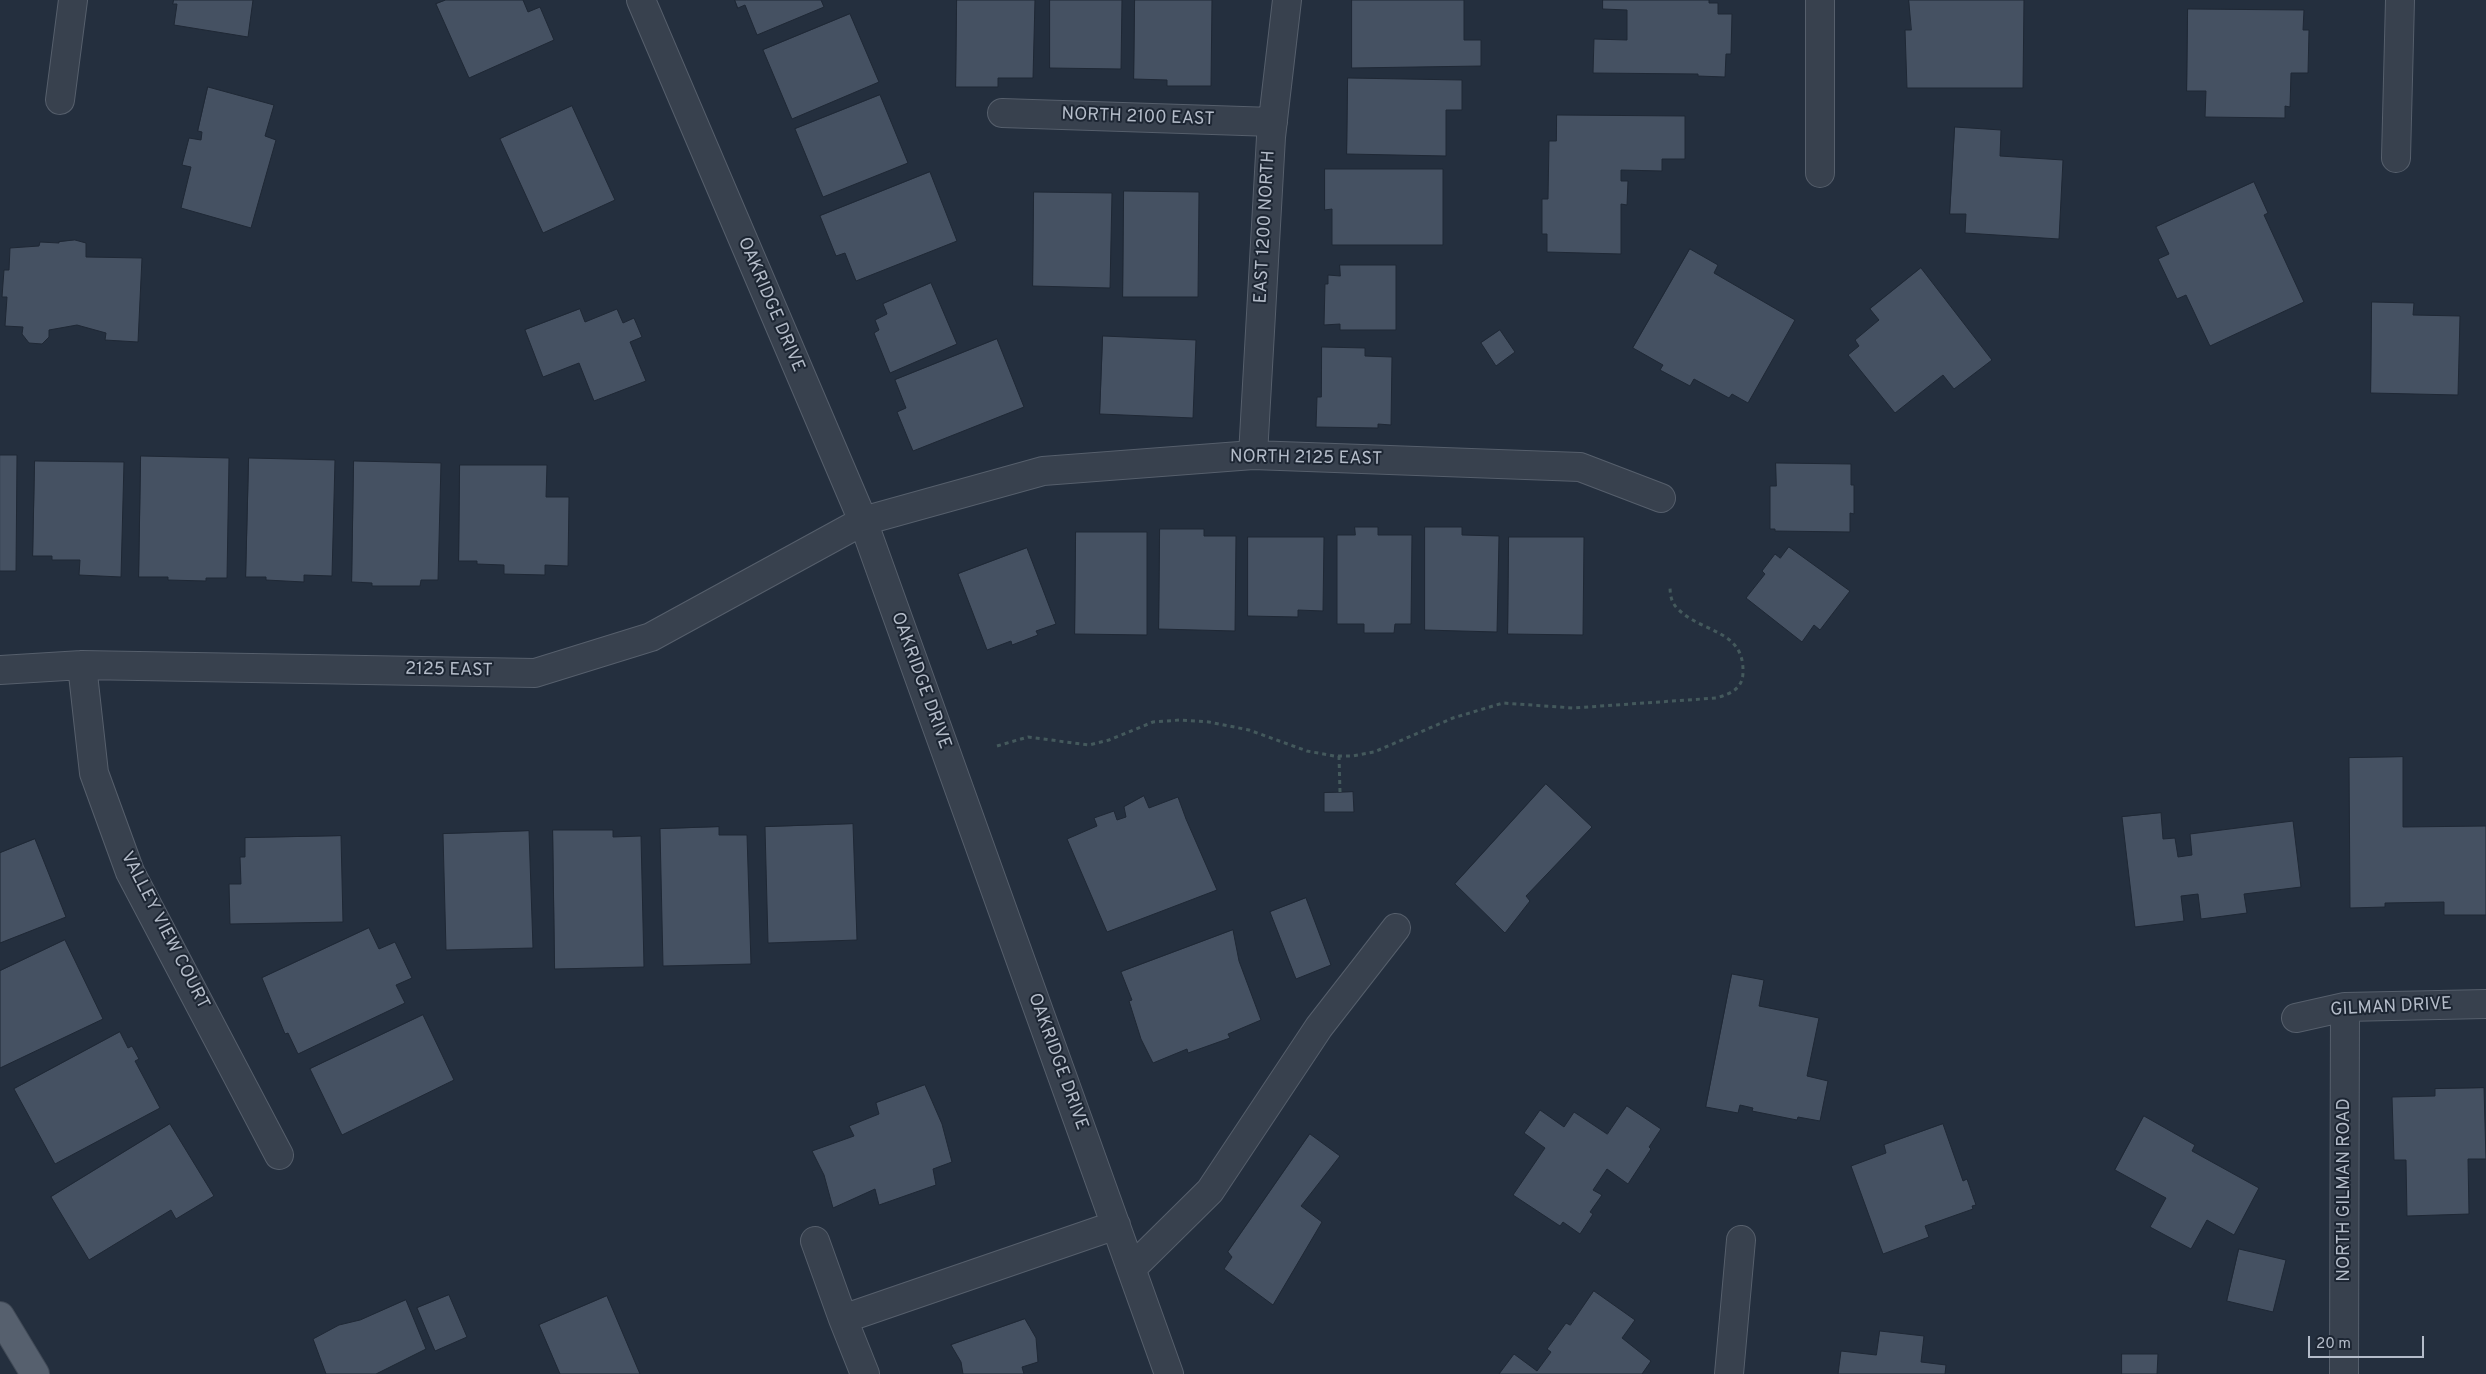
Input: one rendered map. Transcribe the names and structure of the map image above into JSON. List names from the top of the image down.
{
  "streets": {
    "street": [
      "NORTH 2100 EAST",
      "EAST 1200 NORTH",
      "OAKRIDGE DRIVE",
      "NORTH 2125 EAST",
      "2125 EAST",
      "VALLEY VIEW COURT",
      "GILMAN DRIVE",
      "NORTH GILMAN ROAD"
    ]
  },
  "crossings": [
    ["NORTH 2100 EAST", "EAST 1200 NORTH"],
    ["EAST 1200 NORTH", "NORTH 2125 EAST"],
    ["OAKRIDGE DRIVE", "NORTH 2125 EAST"],
    ["OAKRIDGE DRIVE", "2125 EAST"],
    ["NORTH 2125 EAST", "2125 EAST"],
    ["2125 EAST", "VALLEY VIEW COURT"],
    ["GILMAN DRIVE", "NORTH GILMAN ROAD"]
  ],
  "scale_bar": "20 m"
}
